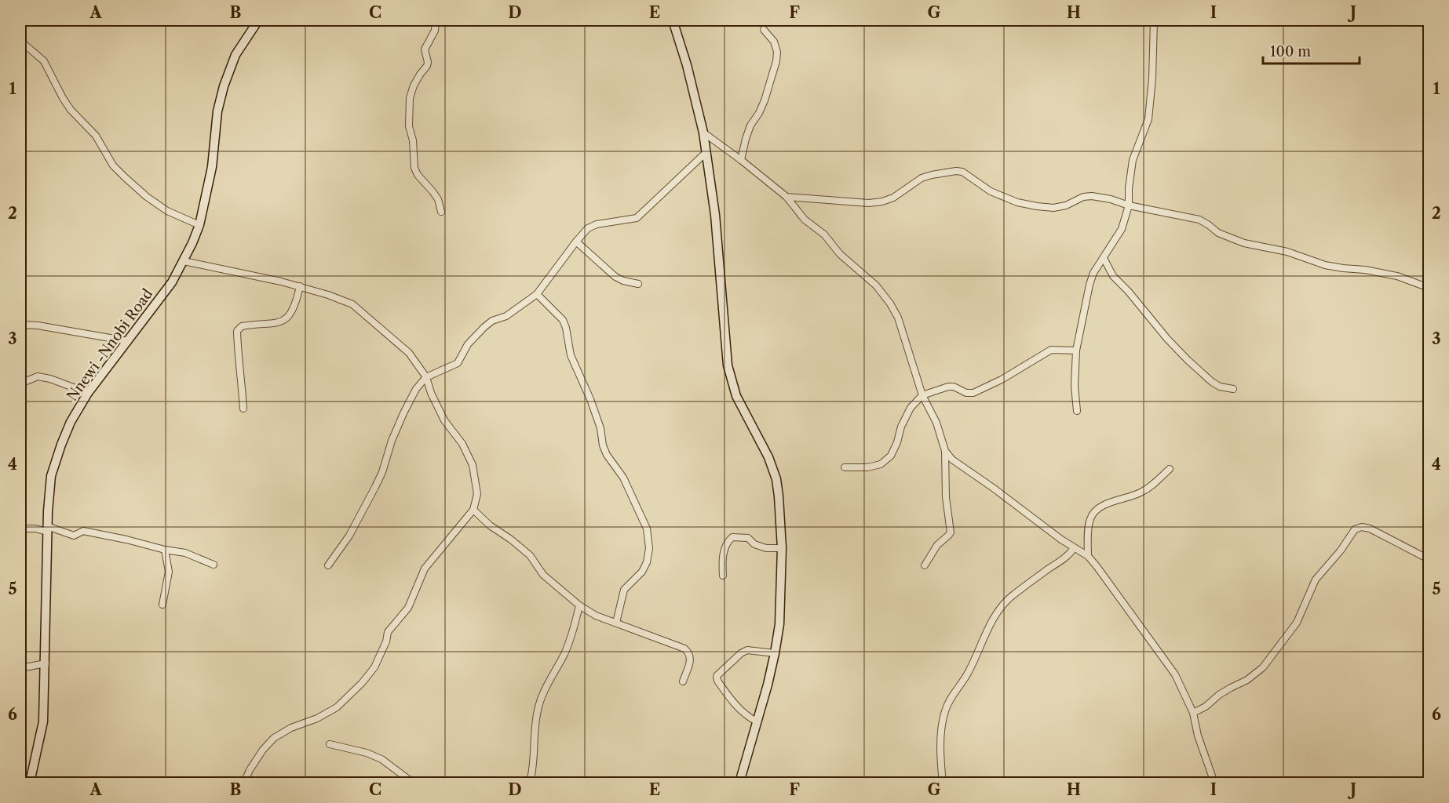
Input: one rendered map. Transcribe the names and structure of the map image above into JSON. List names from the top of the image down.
{
  "streets": {
    "main road": ["Nnewi -Nnobi Road"]
  },
  "scale_bar": "100 m",
  "grid": {
    "columns": [
      "A",
      "B",
      "C",
      "D",
      "E",
      "F",
      "G",
      "H",
      "I",
      "J"
    ],
    "rows": [
      "1",
      "2",
      "3",
      "4",
      "5",
      "6"
    ]
  }
}
